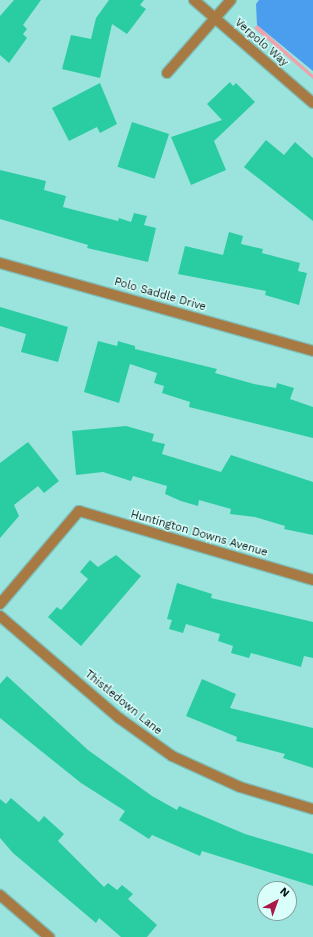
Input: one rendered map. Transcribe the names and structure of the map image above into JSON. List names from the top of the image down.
{
  "streets": {
    "street": [
      "Verpolo Way",
      "Polo Saddle Drive",
      "Huntington Downs Avenue",
      "Thistledown Lane"
    ]
  },
  "north": "top right"
}
